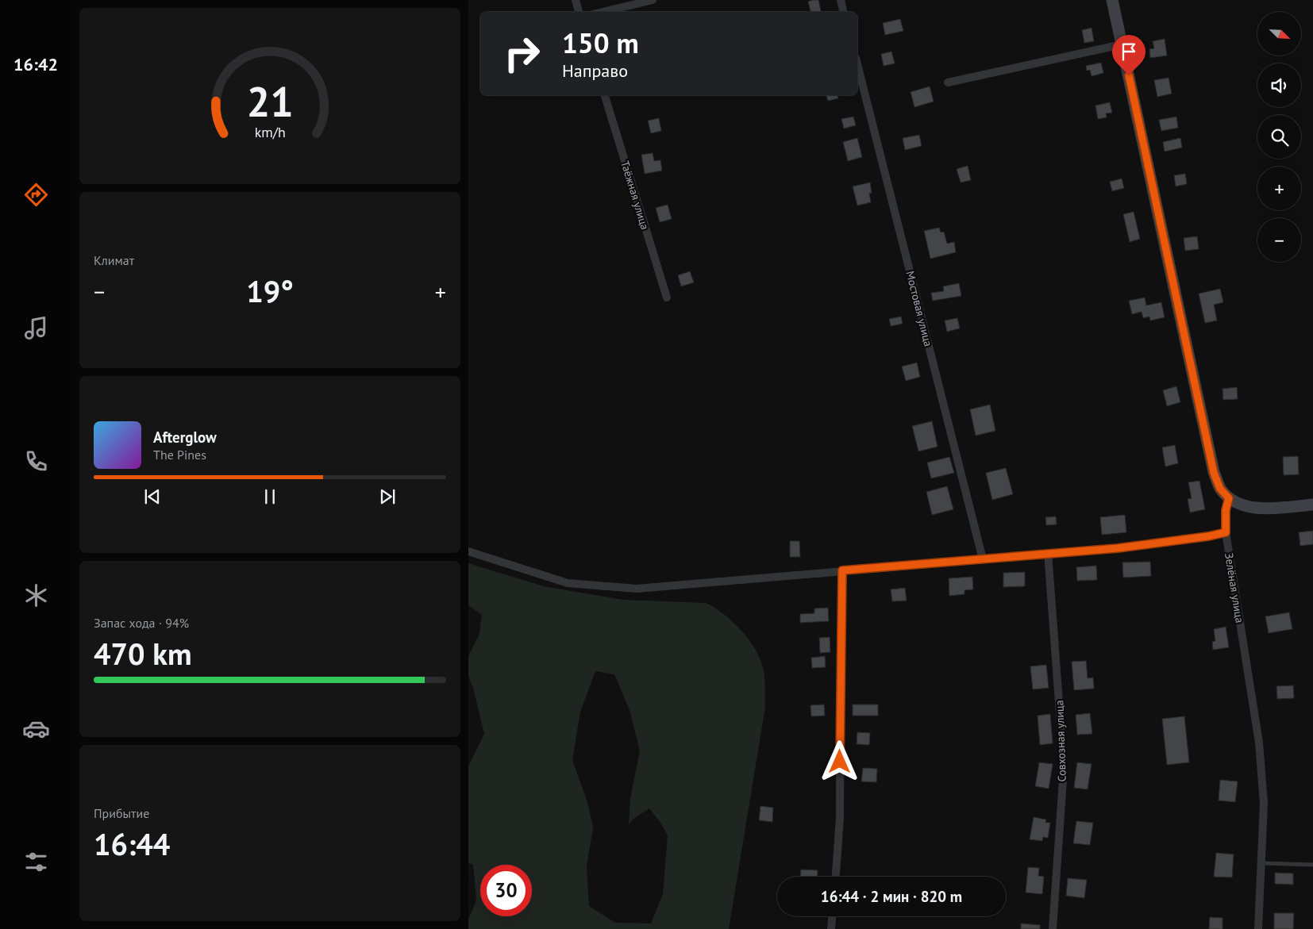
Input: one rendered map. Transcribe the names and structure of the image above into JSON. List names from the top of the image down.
{
  "streets": {
    "street": [
      "Таёжная улица",
      "Мостовая улица",
      "Зелёная улица",
      "Совхозная улица"
    ]
  },
  "north": "bottom right",
  "page": {
    "tabs": "16:42",
    "map_buttons": ["+", "−"],
    "turn": ["150 m", "Направо"],
    "tile": [
      "Климат",
      ["Запас хода · 94%", "470 km"],
      ["Прибытие", "16:44"]
    ],
    "heat": ["−", "19°", "+"],
    "song": ["Afterglow", "The Pines"],
    "limit": "30",
    "trip": "16:44 · 2 мин · 820 m",
    "gauge": ["21", "km/h"]
  }
}
